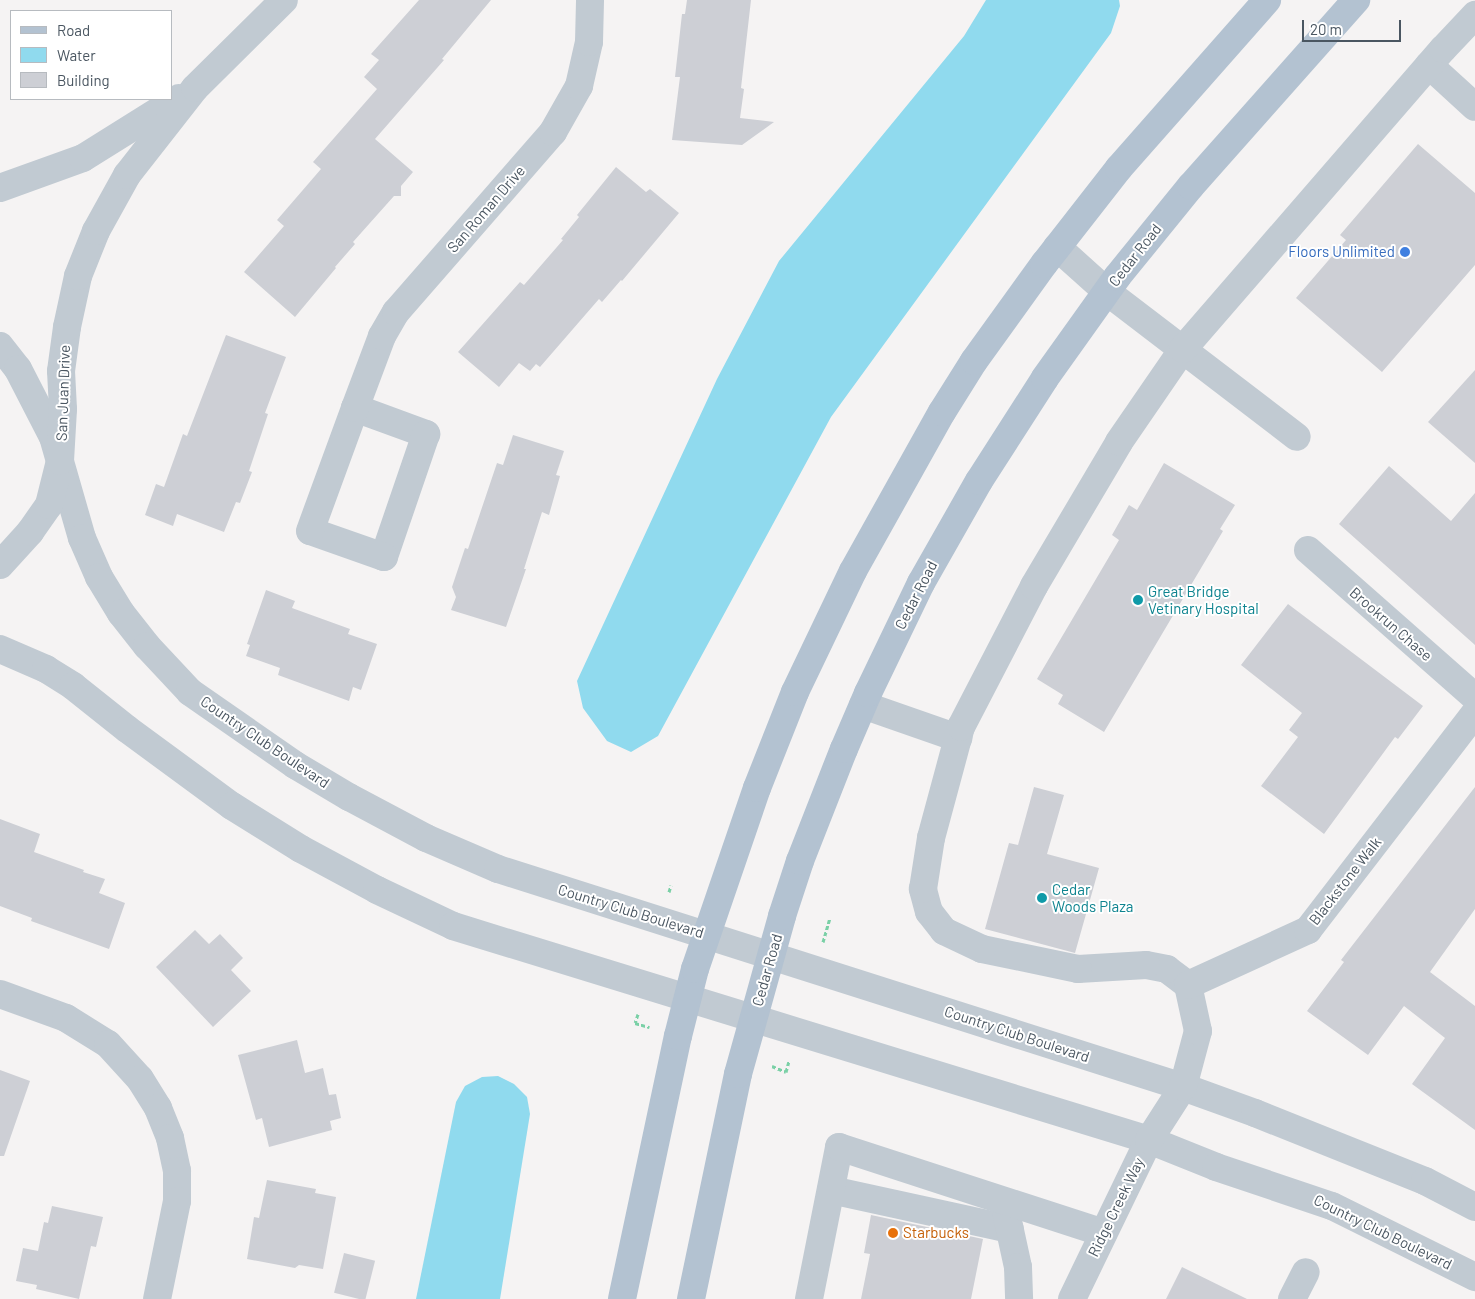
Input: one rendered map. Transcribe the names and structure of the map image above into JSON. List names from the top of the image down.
{
  "streets": {
    "main road": ["Cedar Road"],
    "street": [
      "San Roman Drive",
      "San Juan Drive",
      "Brookrun Chase",
      "Country Club Boulevard",
      "Blackstone Walk",
      "Ridge Creek Way"
    ]
  },
  "crossings": [
    ["Cedar Road", "Country Club Boulevard"],
    ["San Juan Drive", "Country Club Boulevard"],
    ["Country Club Boulevard", "Ridge Creek Way"]
  ],
  "places": [
    "Floors Unlimited",
    "Great Bridge Vetinary Hospital",
    "Cedar Woods Plaza",
    "Starbucks"
  ],
  "legend": ["Road", "Water", "Building"],
  "scale_bar": "20 m"
}
